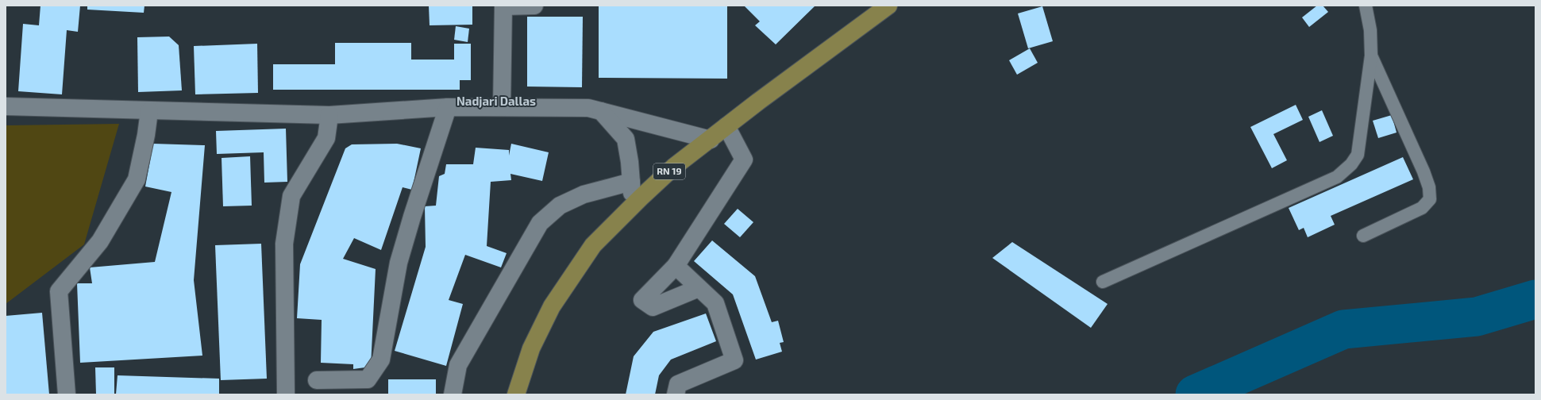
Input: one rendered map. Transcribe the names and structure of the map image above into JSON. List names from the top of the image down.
{
  "streets": {
    "main road": ["RN 19"]
  },
  "districts": ["Nadjari Dallas"]
}
